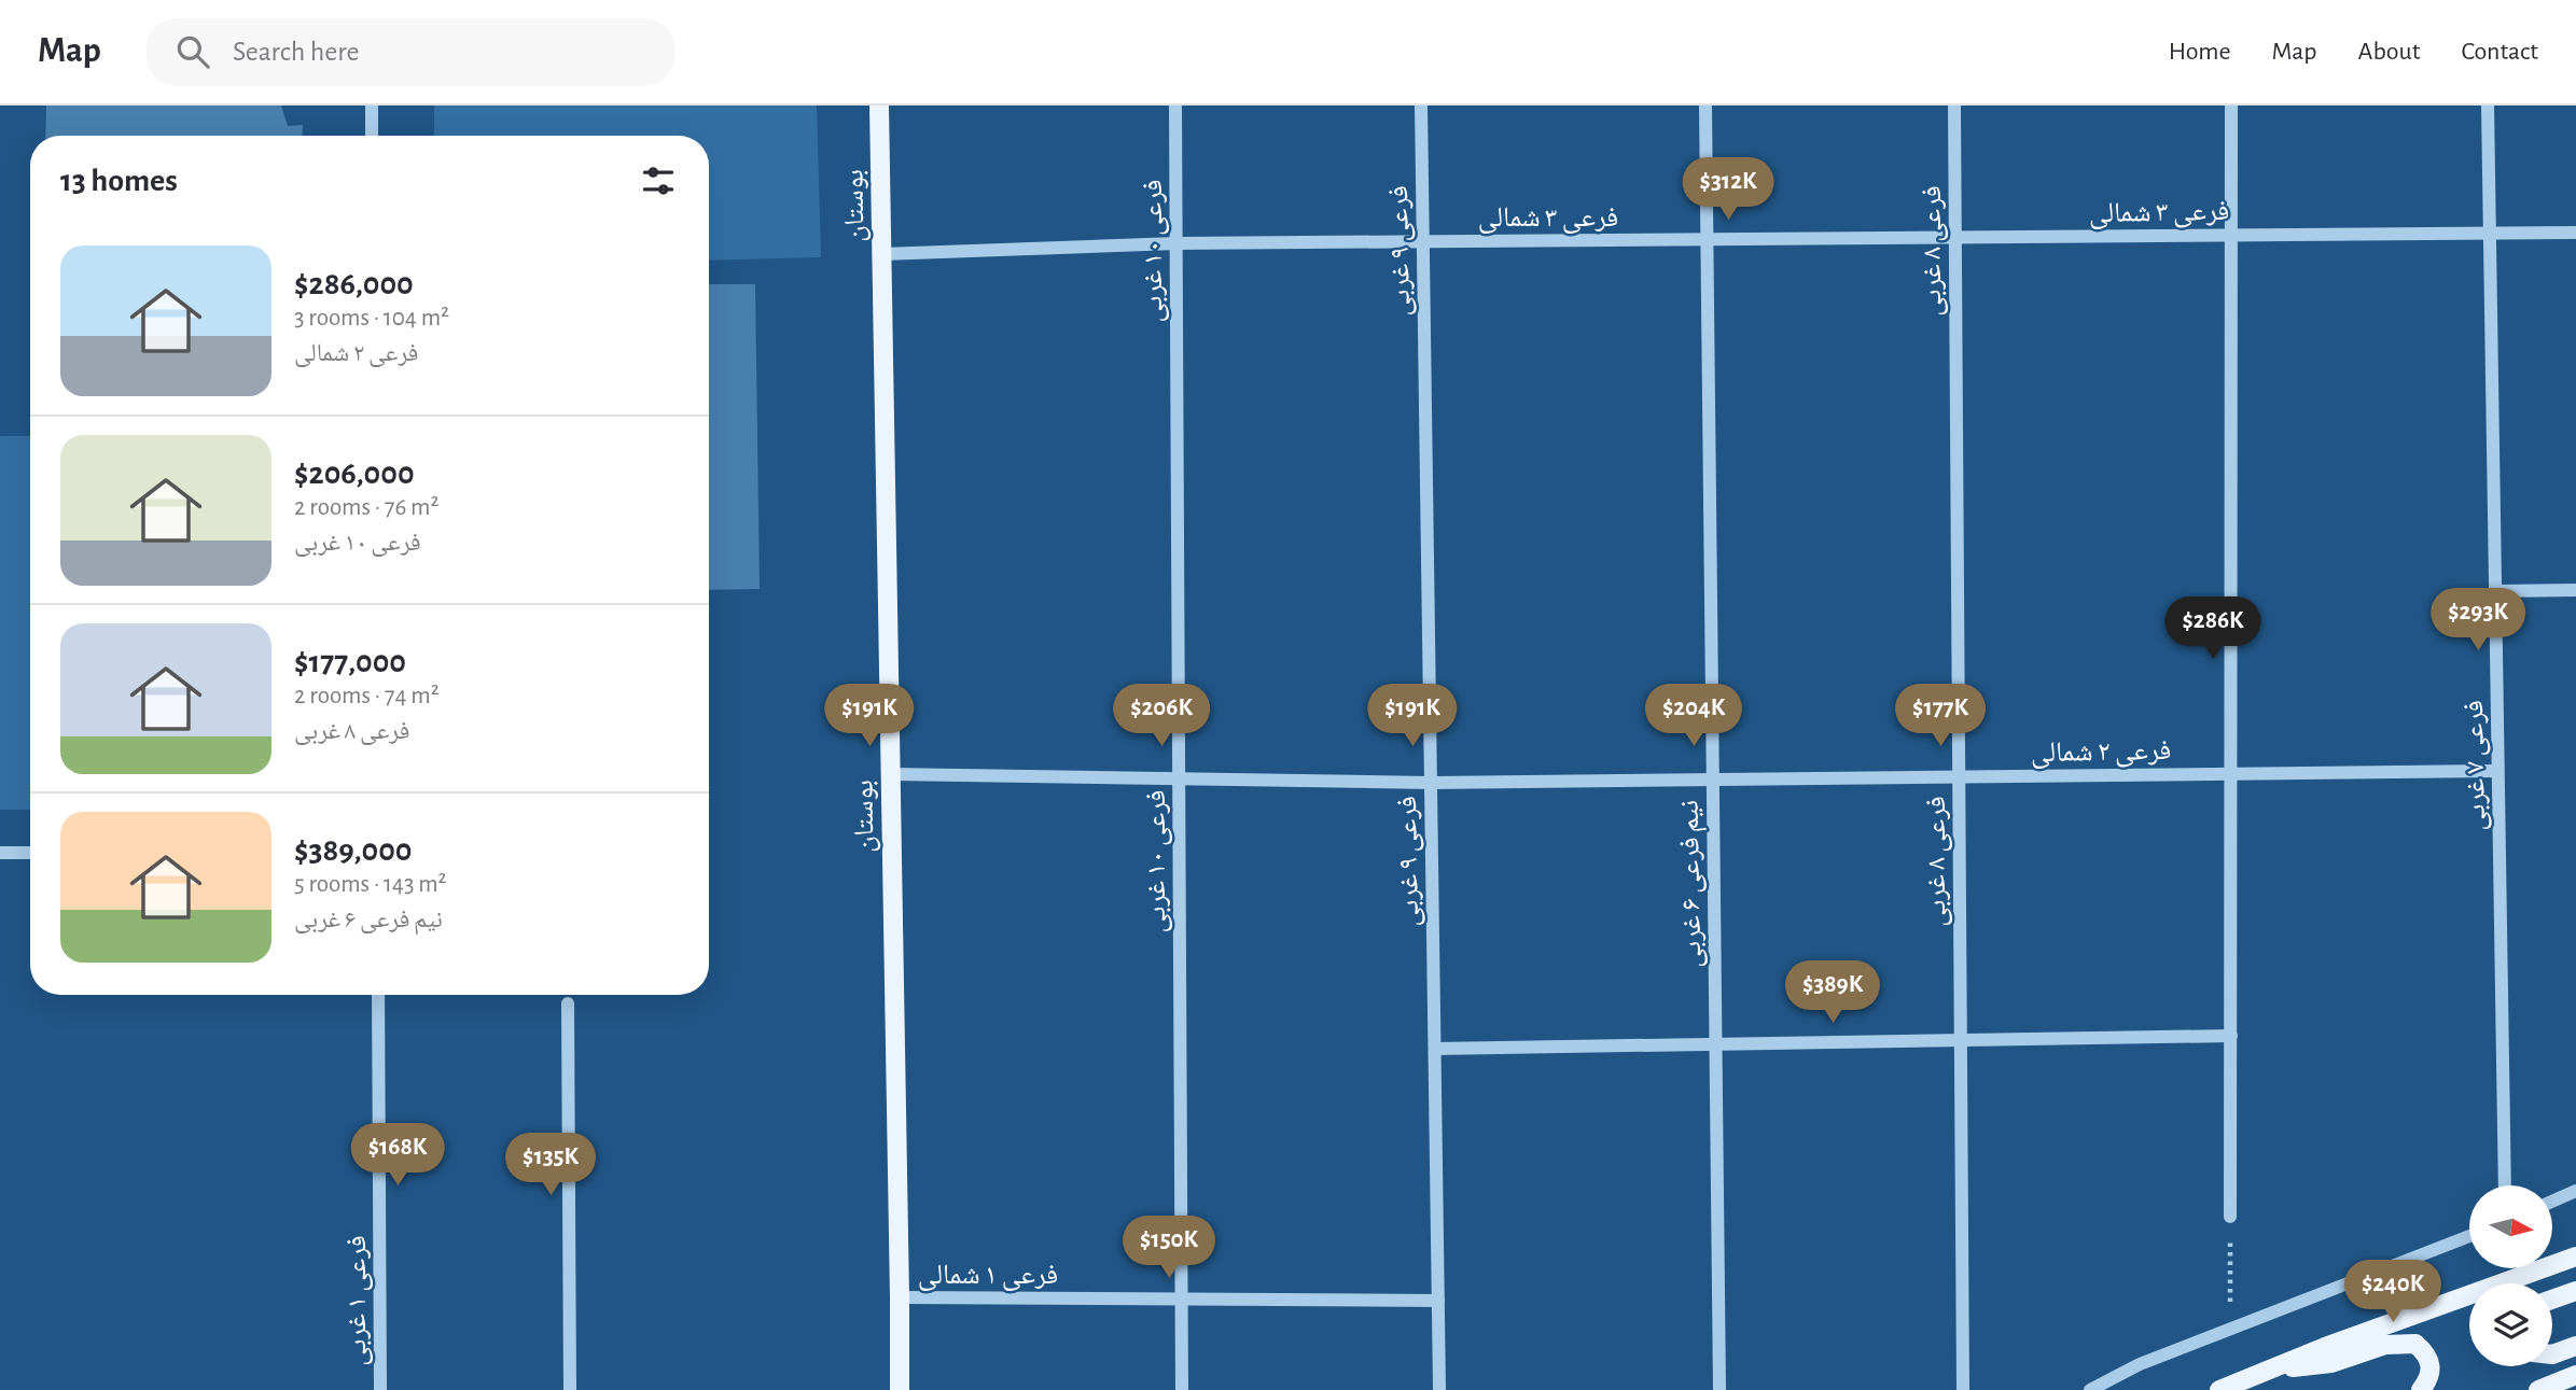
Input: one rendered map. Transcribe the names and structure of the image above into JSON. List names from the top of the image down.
{
  "streets": {
    "main road": ["بوستان"],
    "street": [
      "فرعی ۳ شمالی",
      "فرعی ۱۰ غربی",
      "فرعی ۹ غربی",
      "فرعی ۸ غربی",
      "فرعی ۲ شمالی",
      "فرعی ۷ غربی",
      "نیم فرعی ۶ غربی",
      "فرعی ۱ شمالی",
      "فرعی ۱ غربی"
    ]
  },
  "crossings": [
    ["بوستان", "فرعی ۳ شمالی"],
    ["بوستان", "فرعی ۲ شمالی"],
    ["بوستان", "فرعی ۱ شمالی"],
    ["فرعی ۳ شمالی", "فرعی ۱۰ غربی"],
    ["فرعی ۳ شمالی", "فرعی ۹ غربی"],
    ["فرعی ۳ شمالی", "فرعی ۸ غربی"],
    ["فرعی ۳ شمالی", "فرعی ۷ غربی"],
    ["فرعی ۳ شمالی", "نیم فرعی ۶ غربی"],
    ["فرعی ۱۰ غربی", "فرعی ۲ شمالی"],
    ["فرعی ۱۰ غربی", "فرعی ۱ شمالی"],
    ["فرعی ۹ غربی", "فرعی ۲ شمالی"],
    ["فرعی ۹ غربی", "فرعی ۱ شمالی"],
    ["فرعی ۸ غربی", "فرعی ۲ شمالی"],
    ["فرعی ۲ شمالی", "فرعی ۷ غربی"],
    ["فرعی ۲ شمالی", "نیم فرعی ۶ غربی"]
  ],
  "north": "right",
  "page": {
    "header": "Map",
    "search": "Search here",
    "nav": [
      "Home",
      "Map",
      "About",
      "Contact"
    ],
    "heading": "13 homes",
    "price": [
      "$312K",
      "$293K",
      "$286K",
      "$191K",
      "$206K",
      "$191K",
      "$204K",
      "$177K",
      "$389K",
      "$168K",
      "$135K",
      "$150K",
      "$240K"
    ],
    "list": [
      {
        "name": "$286,000",
        "note": "3 rooms · 104 m² · فرعی ۲ شمالی"
      },
      {
        "name": "$206,000",
        "note": "2 rooms · 76 m² · فرعی ۱۰ غربی"
      },
      {
        "name": "$177,000",
        "note": "2 rooms · 74 m² · فرعی ۸ غربی"
      },
      {
        "name": "$389,000",
        "note": "5 rooms · 143 m² · نیم فرعی ۶ غربی"
      }
    ]
  }
}
